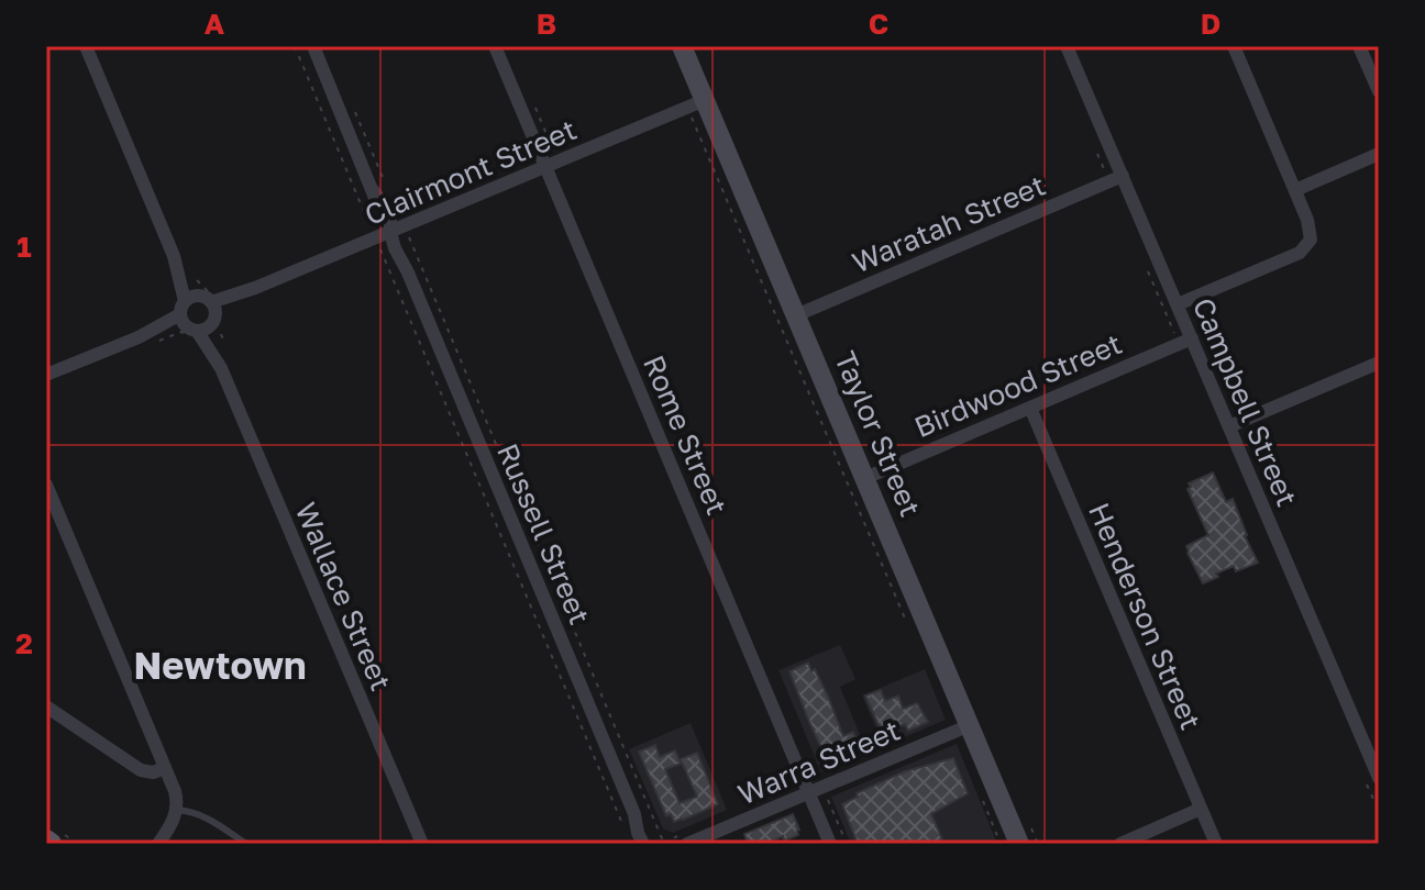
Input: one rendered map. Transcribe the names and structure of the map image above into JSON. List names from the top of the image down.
{
  "streets": {
    "street": [
      "Clairmont Street",
      "Waratah Street",
      "Birdwood Street",
      "Campbell Street",
      "Taylor Street",
      "Rome Street",
      "Russell Street",
      "Wallace Street",
      "Henderson Street",
      "Warra Street"
    ]
  },
  "crossings": [
    ["Clairmont Street", "Taylor Street"],
    ["Clairmont Street", "Rome Street"],
    ["Clairmont Street", "Russell Street"],
    ["Clairmont Street", "Wallace Street"],
    ["Waratah Street", "Campbell Street"],
    ["Waratah Street", "Taylor Street"],
    ["Birdwood Street", "Campbell Street"],
    ["Birdwood Street", "Taylor Street"],
    ["Birdwood Street", "Henderson Street"],
    ["Taylor Street", "Warra Street"],
    ["Rome Street", "Warra Street"]
  ],
  "districts": ["Newtown"],
  "grid": {
    "columns": [
      "A",
      "B",
      "C",
      "D"
    ],
    "rows": ["1", "2"]
  }
}
